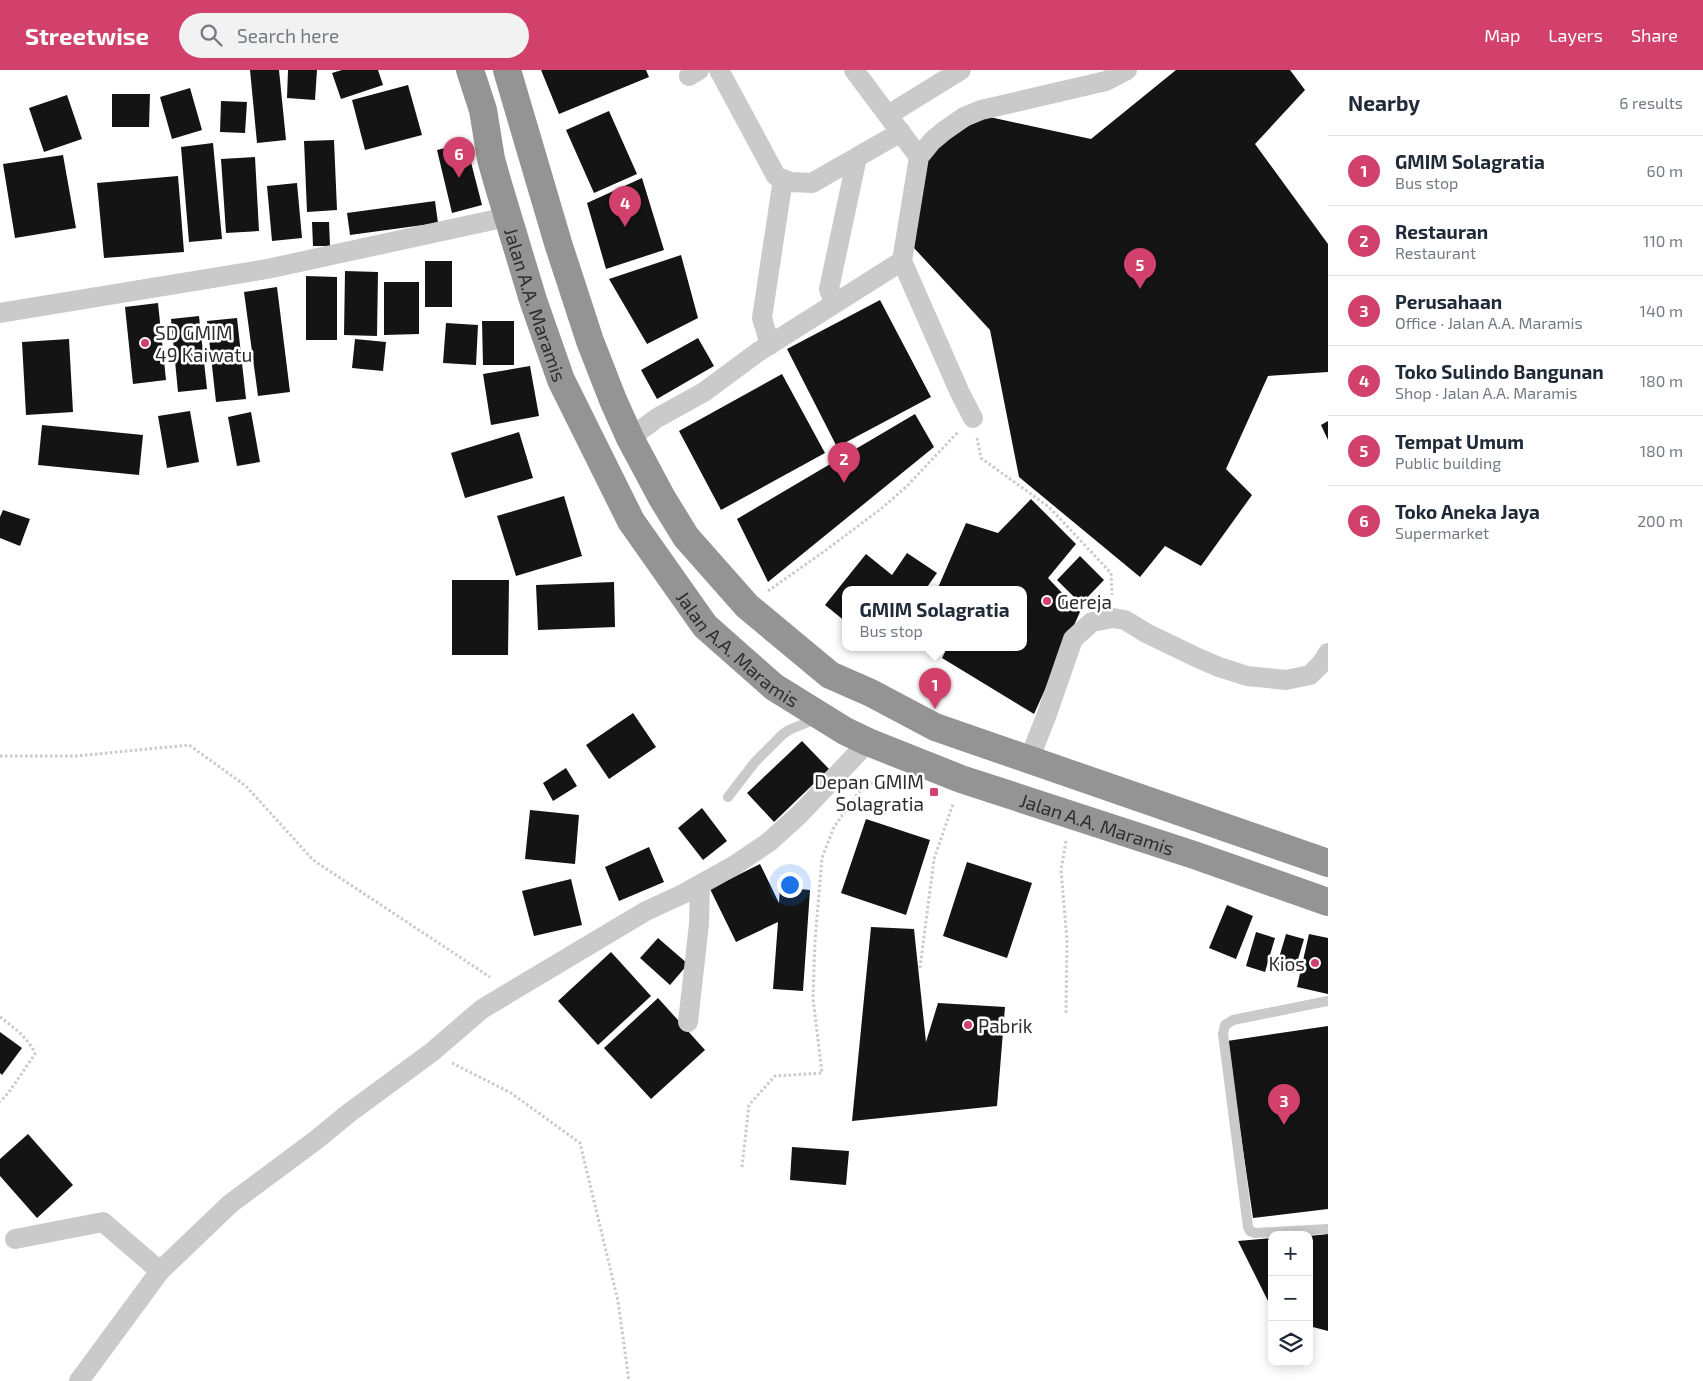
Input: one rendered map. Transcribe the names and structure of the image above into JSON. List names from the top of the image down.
{
  "streets": {
    "highway": ["Jalan A.A. Maramis"]
  },
  "places": {
    "other": [
      "SD GMIM 49 Kaiwatu",
      "Gereja",
      "Kios",
      "Pabrik"
    ],
    "transit": ["Depan GMIM Solagratia"]
  },
  "page": {
    "header": "Streetwise",
    "search": "Search here",
    "nav": ["Map", "Layers", "Share"],
    "heading": ["Nearby", "6 results"],
    "list": [
      {
        "mark": "1",
        "name": "GMIM Solagratia",
        "note": "Bus stop",
        "value": "60 m"
      },
      {
        "mark": "2",
        "name": "Restauran",
        "note": "Restaurant",
        "value": "110 m"
      },
      {
        "mark": "3",
        "name": "Perusahaan",
        "note": "Office · Jalan A.A. Maramis",
        "value": "140 m"
      },
      {
        "mark": "4",
        "name": "Toko Sulindo Bangunan",
        "note": "Shop · Jalan A.A. Maramis",
        "value": "180 m"
      },
      {
        "mark": "5",
        "name": "Tempat Umum",
        "note": "Public building",
        "value": "180 m"
      },
      {
        "mark": "6",
        "name": "Toko Aneka Jaya",
        "note": "Supermarket",
        "value": "200 m"
      }
    ],
    "pins": [
      "6",
      "4",
      "5",
      "2",
      "1",
      "3"
    ],
    "popup": ["GMIM Solagratia", "Bus stop"],
    "map_buttons": ["+", "−"]
  }
}
